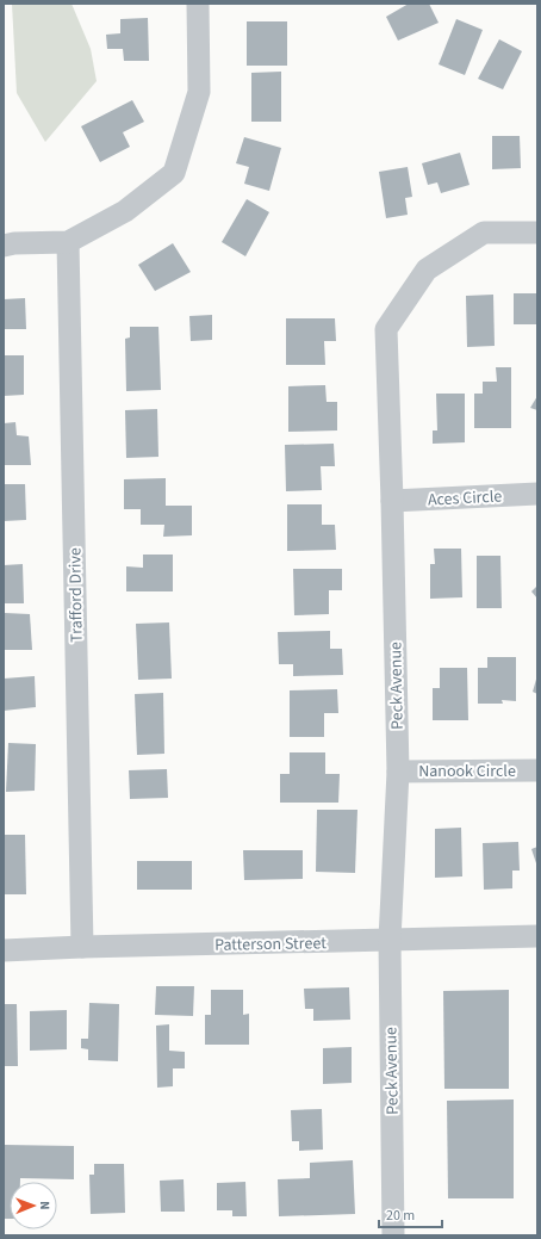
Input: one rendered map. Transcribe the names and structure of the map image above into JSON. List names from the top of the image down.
{
  "streets": {
    "street": [
      "Aces Circle",
      "Trafford Drive",
      "Peck Avenue",
      "Nanook Circle",
      "Patterson Street"
    ]
  },
  "crossings": [
    ["Aces Circle", "Peck Avenue"],
    ["Trafford Drive", "Patterson Street"],
    ["Peck Avenue", "Nanook Circle"],
    ["Peck Avenue", "Patterson Street"]
  ],
  "scale_bar": "20 m",
  "north": "right"
}
